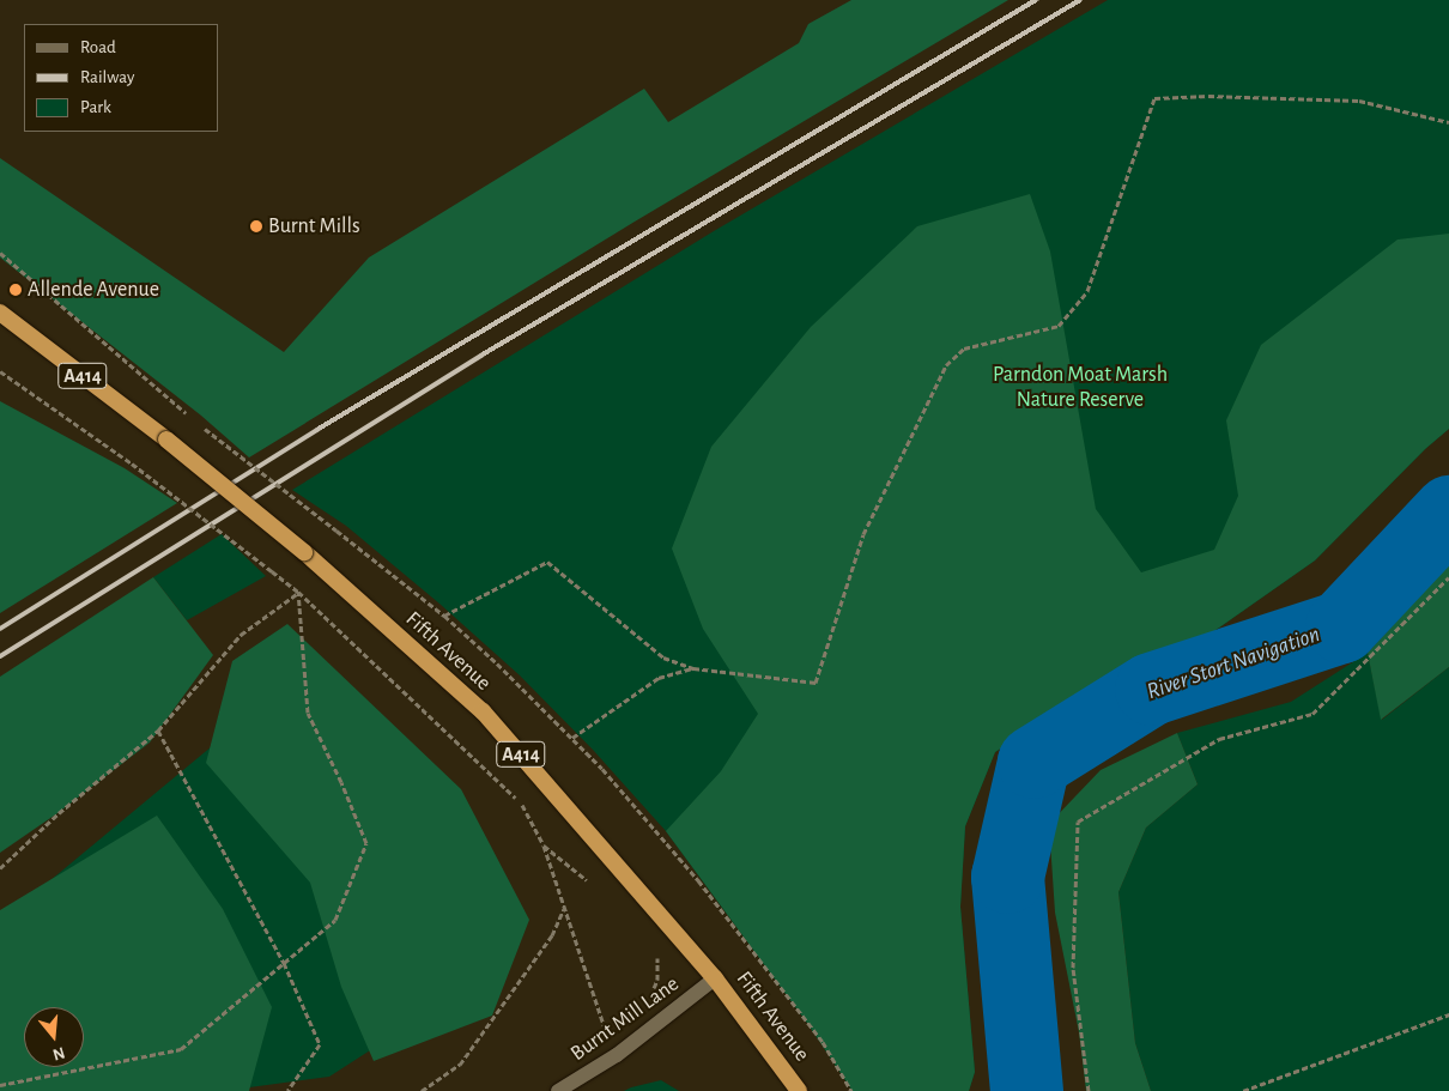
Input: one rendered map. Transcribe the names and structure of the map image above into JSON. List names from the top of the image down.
{
  "streets": {
    "highway": ["A414", "Fifth Avenue"],
    "street": ["Burnt Mill Lane"]
  },
  "crossings": [
    ["Fifth Avenue", "Burnt Mill Lane"]
  ],
  "water": ["River Stort Navigation"],
  "parks": ["Parndon Moat Marsh Nature Reserve"],
  "places": ["Burnt Mills", "Allende Avenue"],
  "legend": ["Road", "Railway", "Park"],
  "north": "bottom"
}
